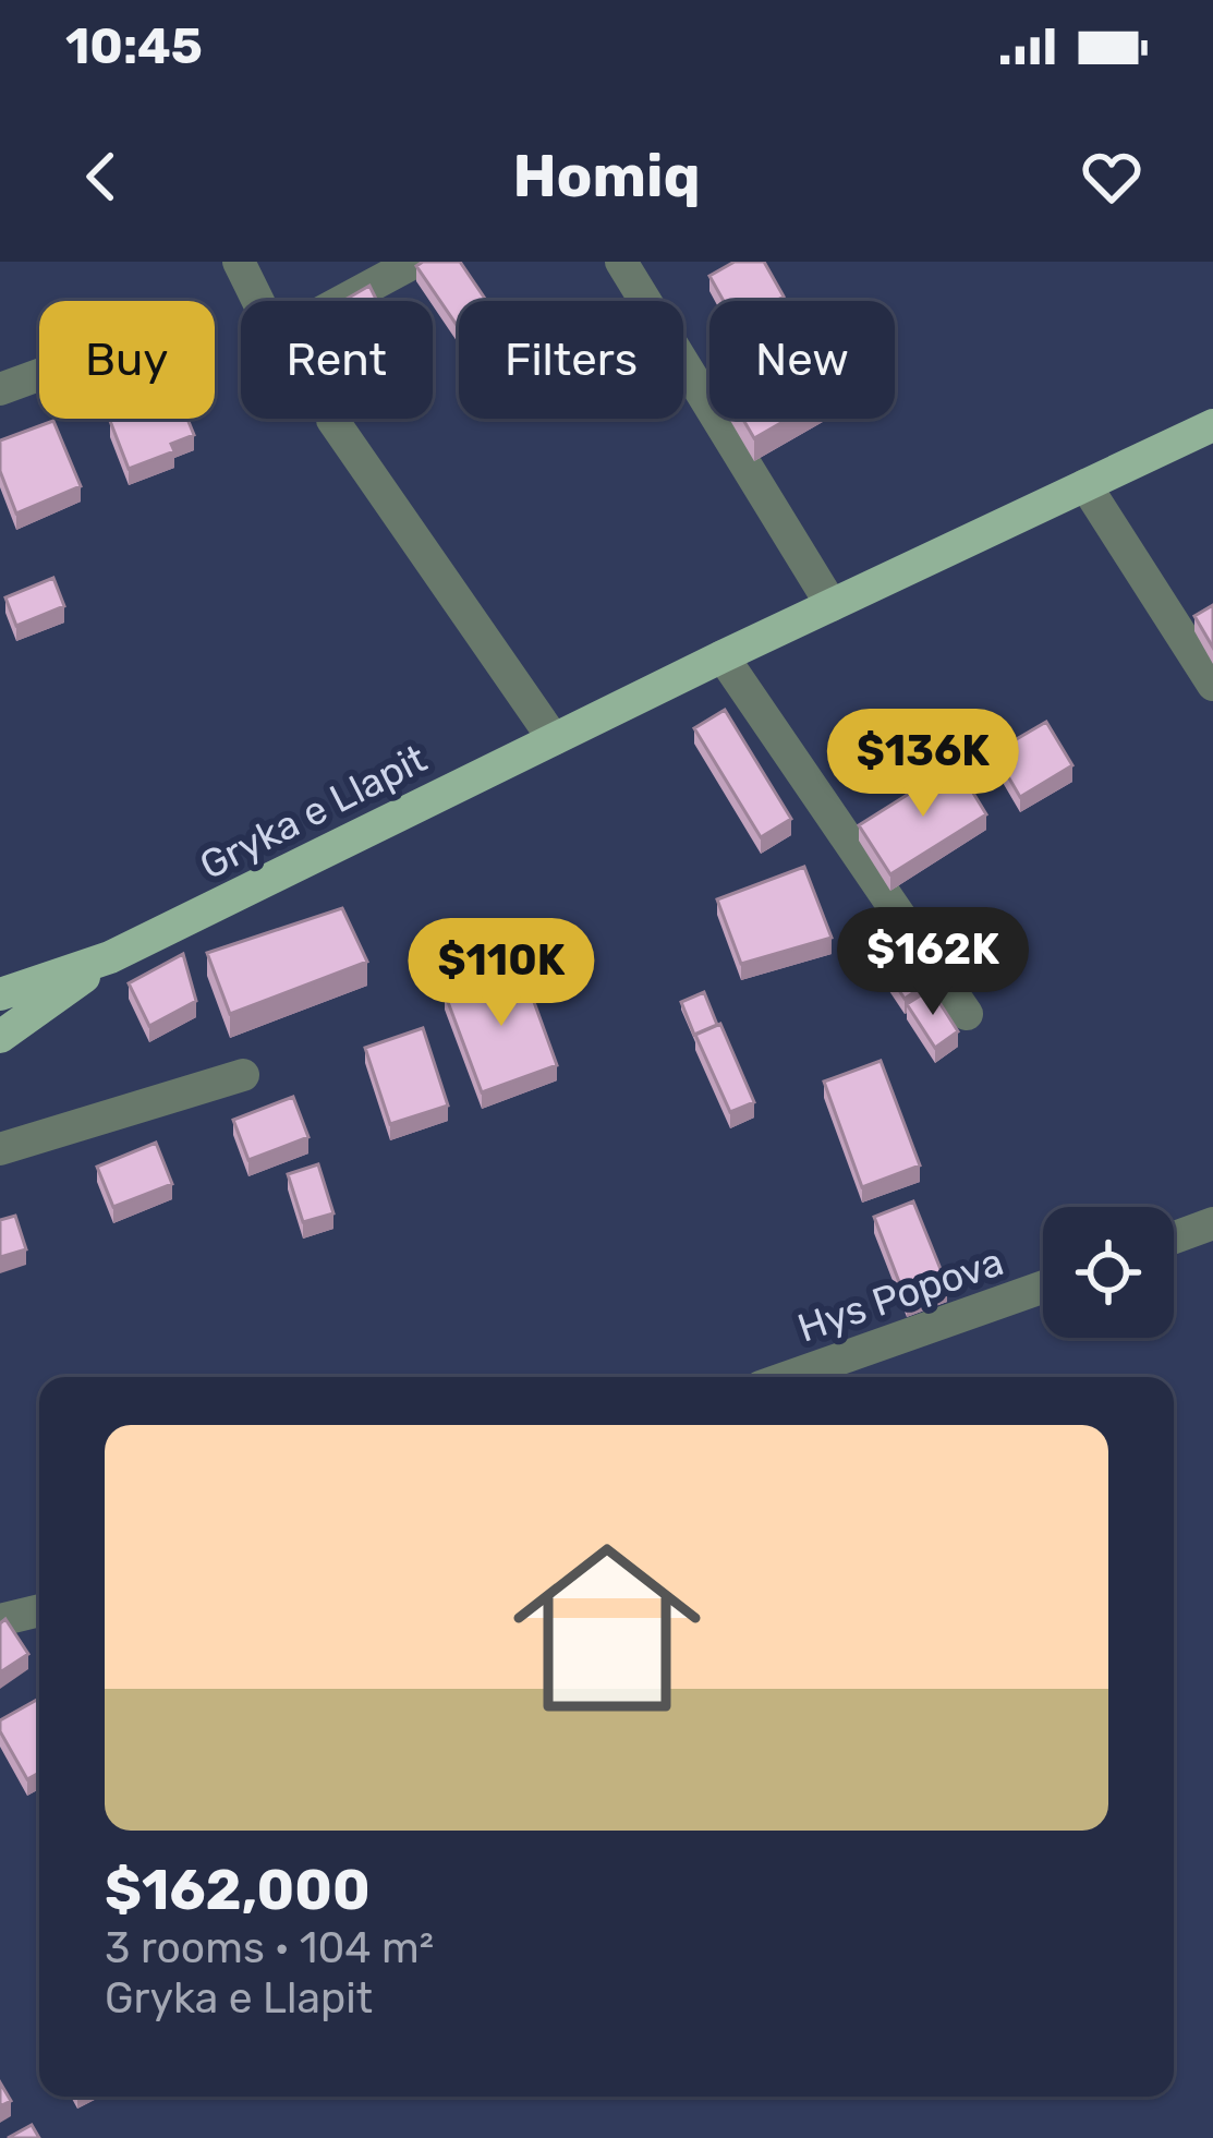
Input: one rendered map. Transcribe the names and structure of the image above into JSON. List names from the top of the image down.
{
  "streets": {
    "main road": ["Gryka e Llapit"],
    "street": ["Hys Popova"]
  },
  "page": {
    "status": "10:45",
    "header": "Homiq",
    "chip": [
      "Buy",
      "Rent",
      "Filters",
      "New"
    ],
    "price": ["$136K", "$162K", "$110K"],
    "list": [
      {
        "name": "$162,000",
        "note": "3 rooms · 104 m² · Gryka e Llapit"
      }
    ]
  }
}
